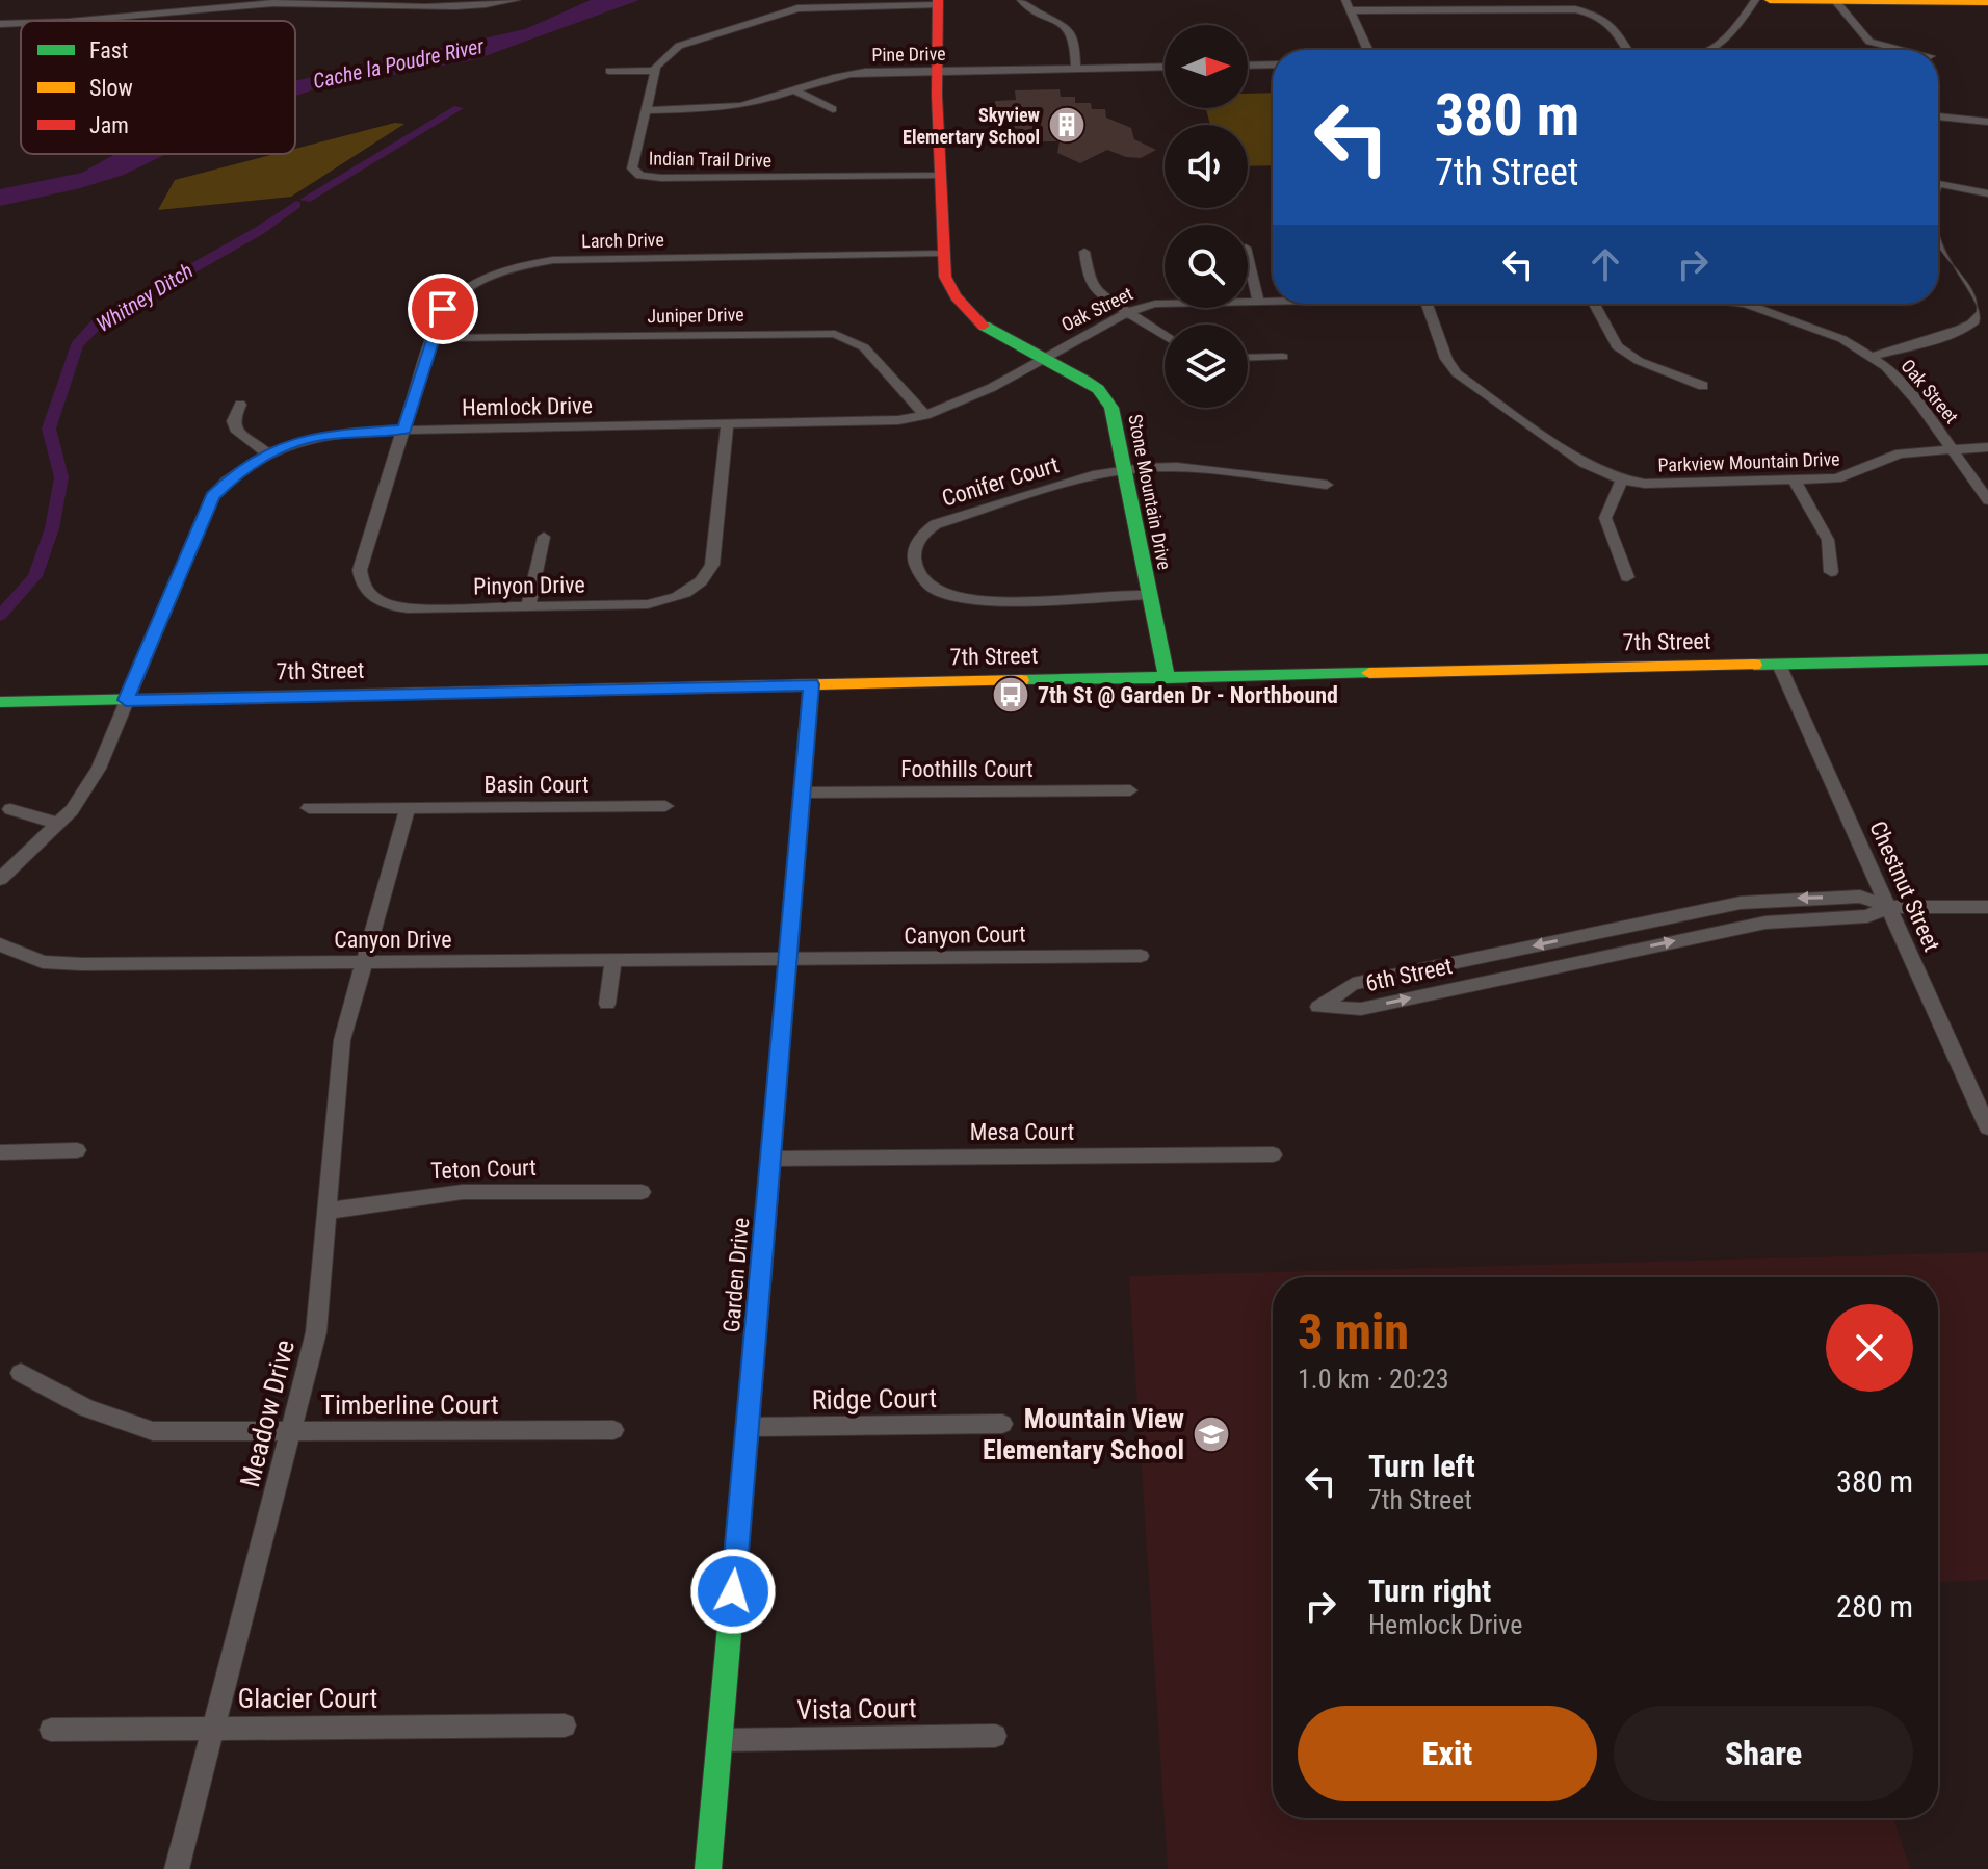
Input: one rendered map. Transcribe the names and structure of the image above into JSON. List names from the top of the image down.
{
  "streets": {
    "street": [
      "Pine Drive",
      "Indian Trail Drive",
      "Larch Drive",
      "Oak Street",
      "Juniper Drive",
      "Hemlock Drive",
      "Parkview Mountain Drive",
      "Conifer Court",
      "Stone Mountain Drive",
      "Pinyon Drive",
      "7th Street",
      "Foothills Court",
      "Basin Court",
      "Chestnut Street",
      "Canyon Court",
      "Canyon Drive",
      "6th Street",
      "Mesa Court",
      "Teton Court",
      "Garden Drive",
      "Ridge Court",
      "Timberline Court",
      "Meadow Drive",
      "Glacier Court",
      "Vista Court"
    ]
  },
  "crossings": [
    ["Pine Drive", "Indian Trail Drive"],
    ["Pine Drive", "Stone Mountain Drive"],
    ["Indian Trail Drive", "Stone Mountain Drive"],
    ["Larch Drive", "Juniper Drive"],
    ["Larch Drive", "Hemlock Drive"],
    ["Larch Drive", "Stone Mountain Drive"],
    ["Larch Drive", "Pinyon Drive"],
    ["Oak Street", "Hemlock Drive"],
    ["Oak Street", "Parkview Mountain Drive"],
    ["Oak Street", "Stone Mountain Drive"],
    ["Juniper Drive", "Hemlock Drive"],
    ["Hemlock Drive", "Stone Mountain Drive"],
    ["Hemlock Drive", "Pinyon Drive"],
    ["Hemlock Drive", "7th Street"],
    ["Conifer Court", "Stone Mountain Drive"],
    ["Stone Mountain Drive", "7th Street"],
    ["7th Street", "Chestnut Street"],
    ["7th Street", "Garden Drive"],
    ["Foothills Court", "Garden Drive"],
    ["Chestnut Street", "6th Street"],
    ["Canyon Court", "Canyon Drive"],
    ["Canyon Court", "Garden Drive"],
    ["Canyon Drive", "Garden Drive"],
    ["Canyon Drive", "Meadow Drive"],
    ["Mesa Court", "Garden Drive"],
    ["Teton Court", "Meadow Drive"],
    ["Garden Drive", "Ridge Court"],
    ["Garden Drive", "Vista Court"],
    ["Timberline Court", "Meadow Drive"],
    ["Meadow Drive", "Glacier Court"]
  ],
  "water": ["Cache la Poudre River", "Whitney Ditch"],
  "places": {
    "building": ["Skyview Elemertary School"],
    "bus stop": ["7th St @ Garden Dr - Northbound"],
    "school or university": ["Mountain View Elementary School"]
  },
  "legend": ["Fast", "Slow", "Jam"],
  "north": "right",
  "page": {
    "turn": ["380 m", "7th Street"],
    "heading": ["3 min", "1.0 km · 20:23"],
    "list": [
      {
        "name": "Turn left",
        "note": "7th Street",
        "value": "380 m"
      },
      {
        "name": "Turn right",
        "note": "Hemlock Drive",
        "value": "280 m"
      }
    ],
    "buttons": ["Exit", "Share"]
  }
}
